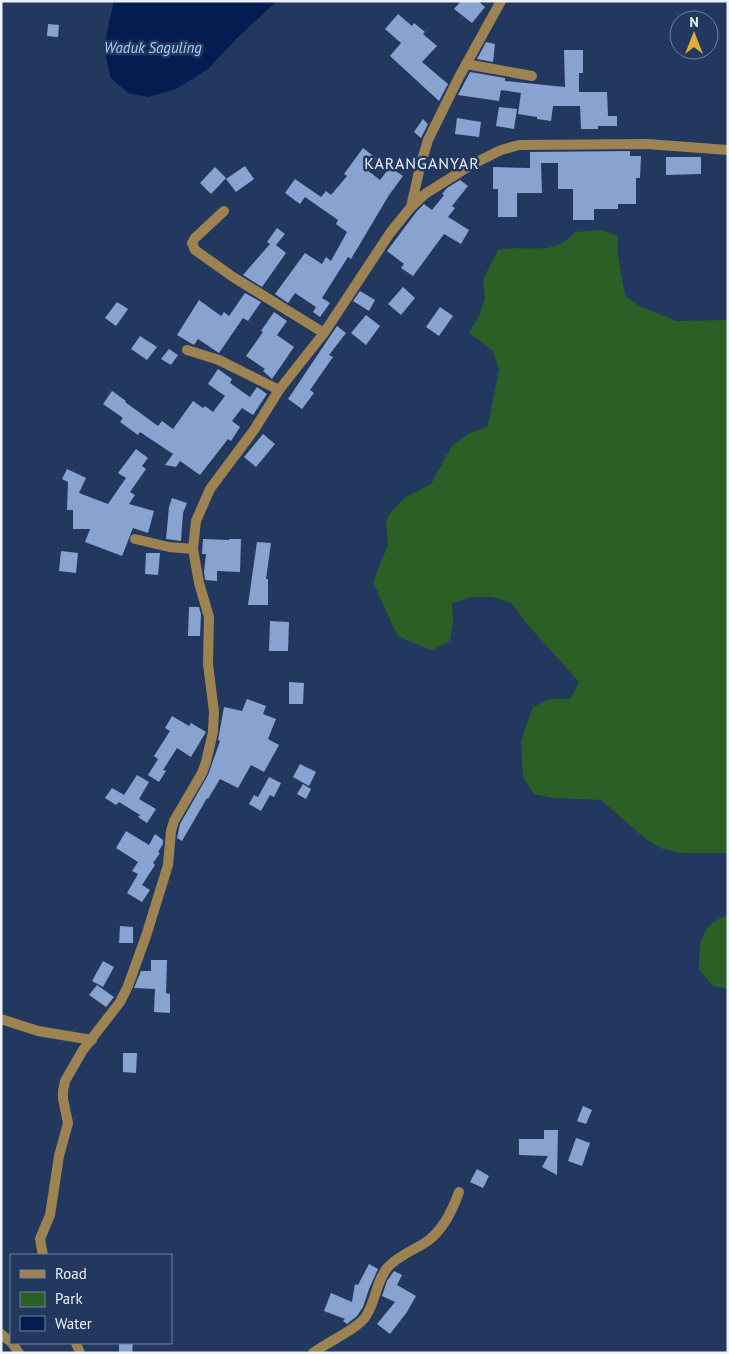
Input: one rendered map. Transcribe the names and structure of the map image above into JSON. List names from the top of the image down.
{
  "districts": ["KARANGANYAR"],
  "water": ["Waduk Saguling"],
  "legend": ["Road", "Park", "Water"],
  "north": "top"
}
